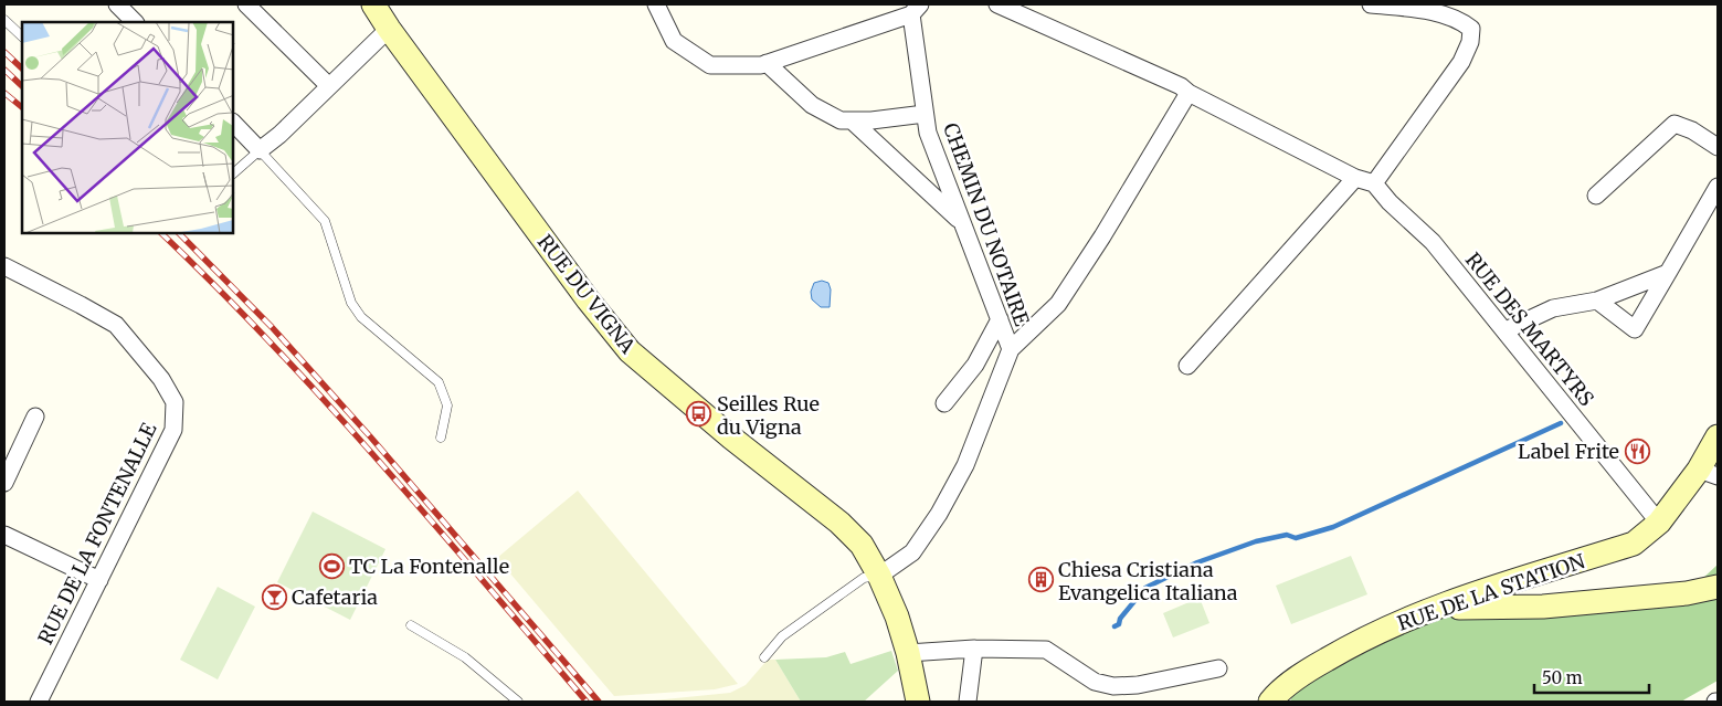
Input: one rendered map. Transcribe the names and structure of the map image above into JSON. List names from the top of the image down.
{
  "streets": {
    "street": [
      "CHEMIN DU NOTAIRE",
      "RUE DU VIGNA",
      "RUE DES MARTYRS",
      "RUE DE LA FONTENALLE",
      "RUE DE LA STATION"
    ]
  },
  "crossings": [
    ["RUE DES MARTYRS", "RUE DE LA STATION"]
  ],
  "places": {
    "bus stop": ["Seilles Rue du Vigna"],
    "restaurant": ["Label Frite"],
    "sports": ["TC La Fontenalle"],
    "building": ["Chiesa Cristiana Evangelica Italiana"],
    "bar": ["Cafetaria"]
  },
  "scale_bar": "50 m"
}
